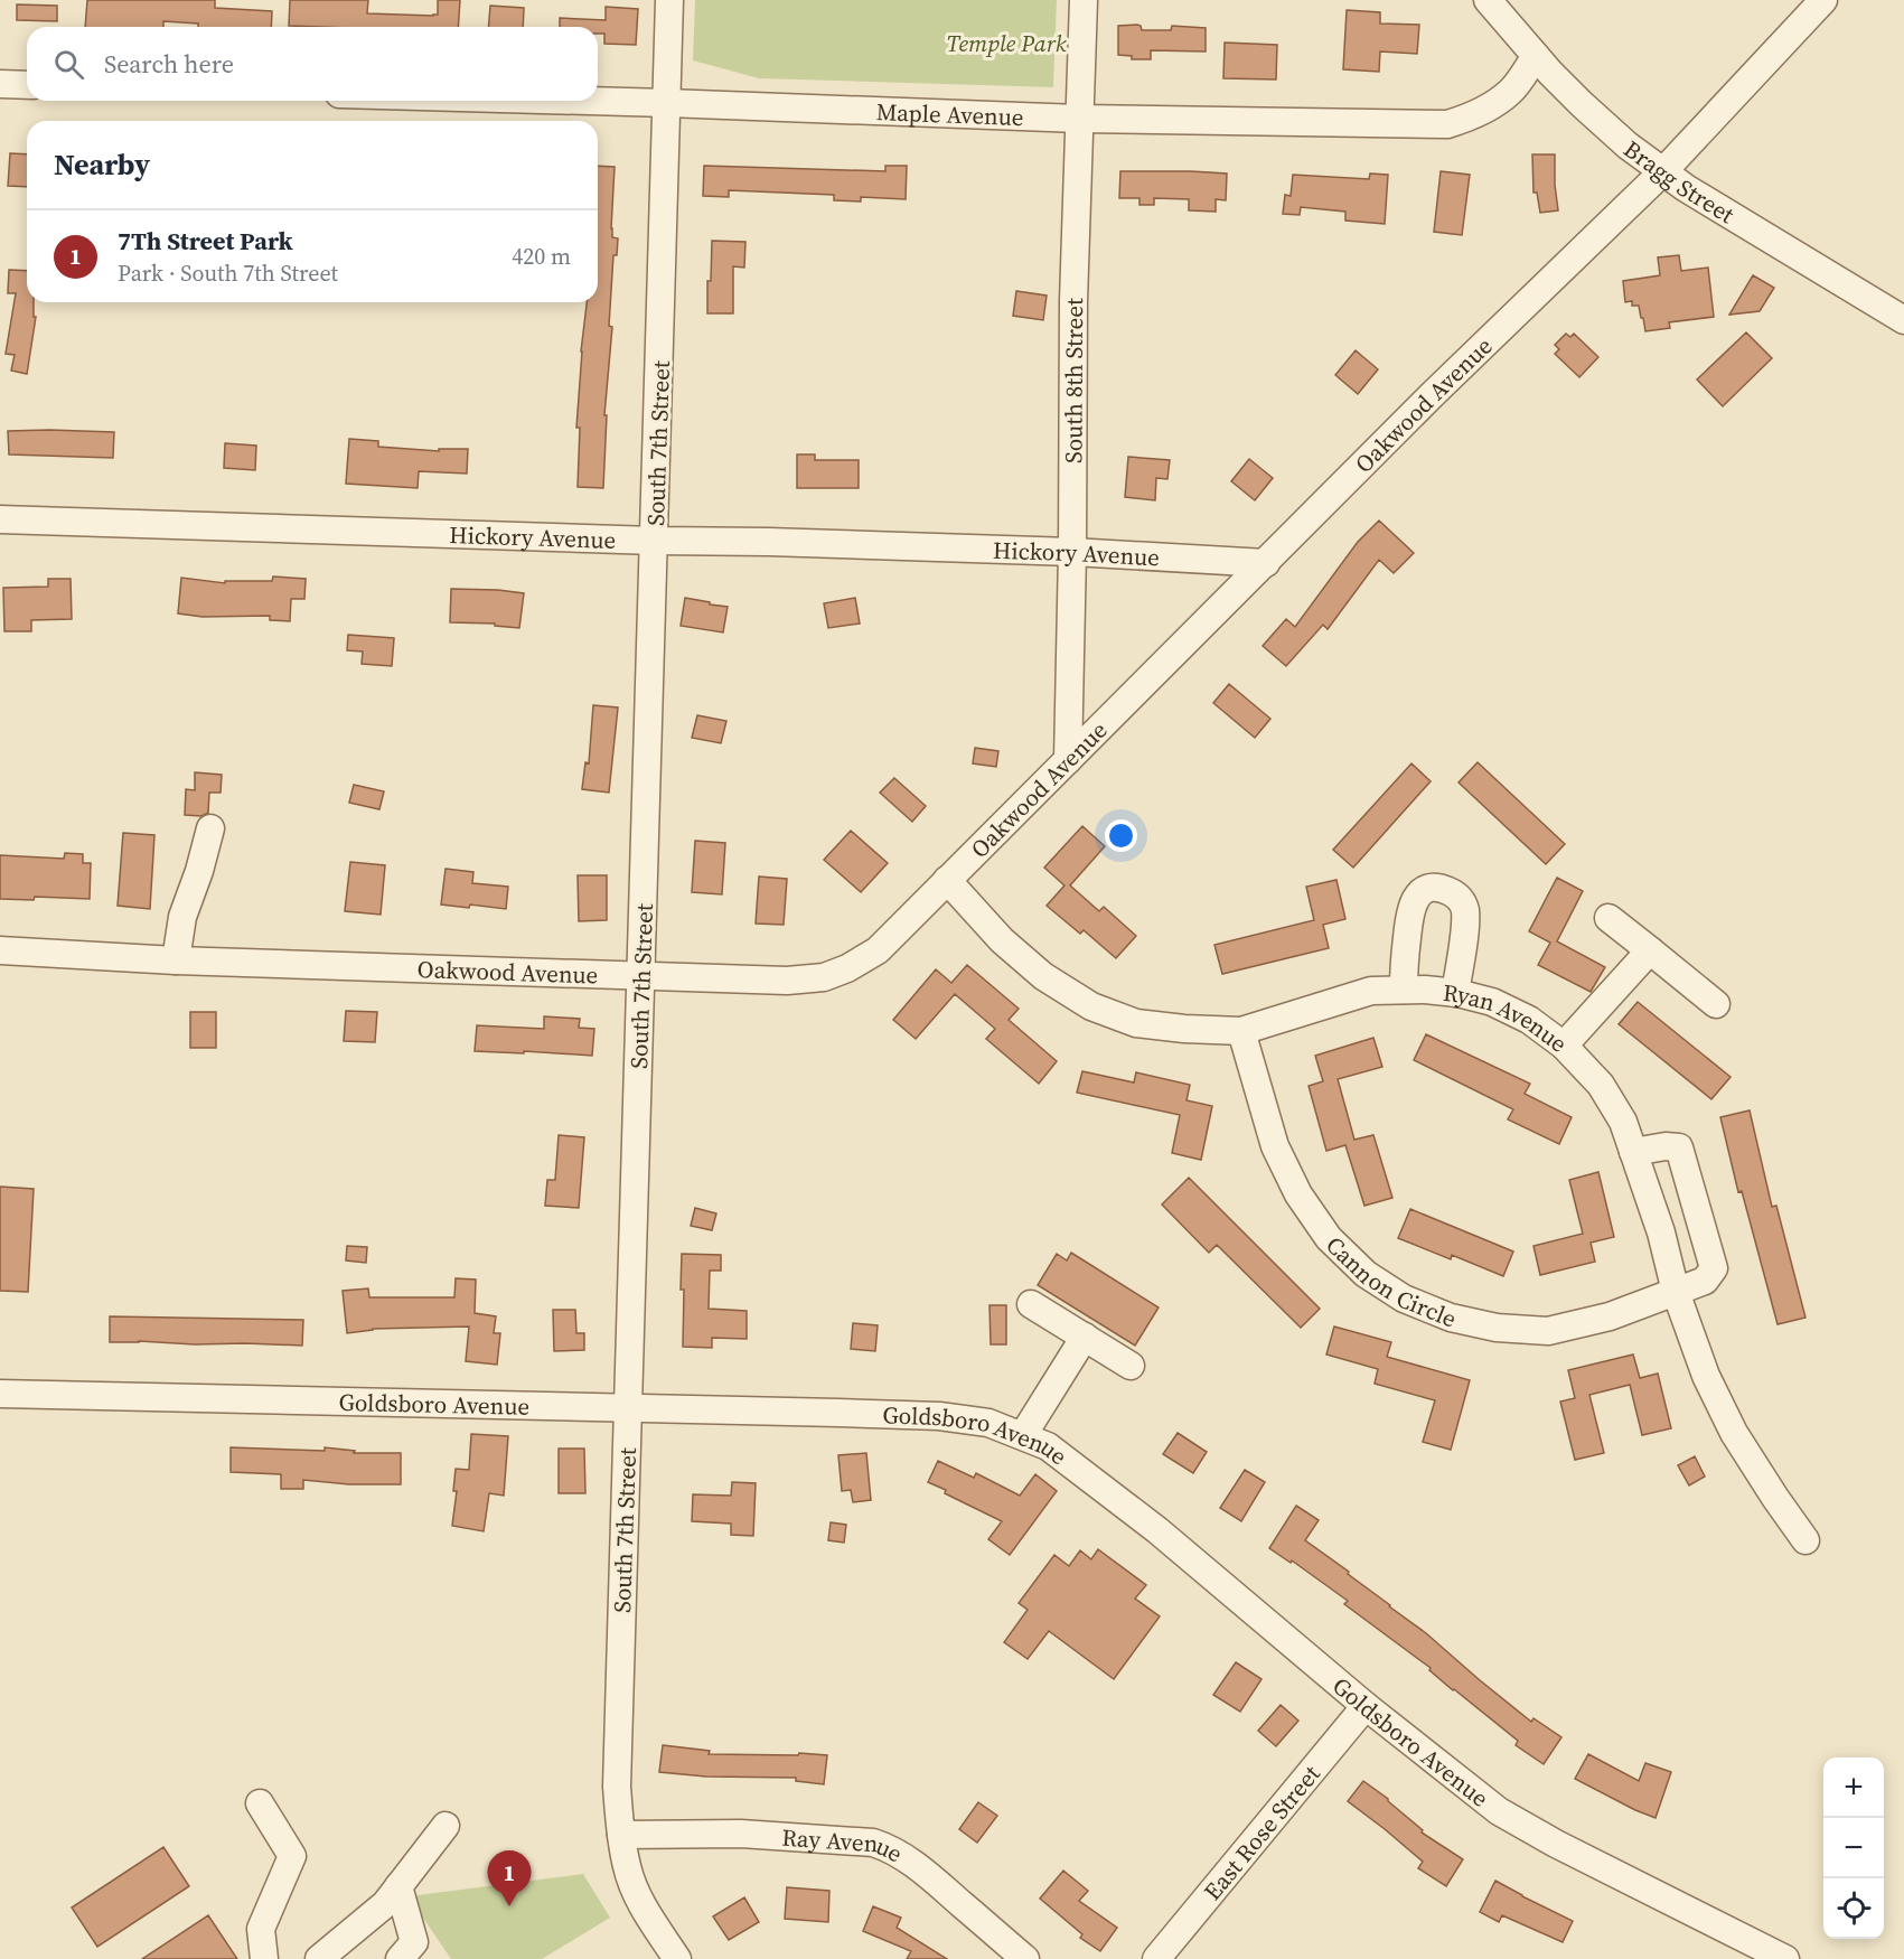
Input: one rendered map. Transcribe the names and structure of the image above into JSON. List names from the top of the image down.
{
  "streets": {
    "street": [
      "Maple Avenue",
      "Bragg Street",
      "South 8th Street",
      "Oakwood Avenue",
      "South 7th Street",
      "Hickory Avenue",
      "Ryan Avenue",
      "Cannon Circle",
      "Goldsboro Avenue",
      "East Rose Street",
      "Ray Avenue"
    ]
  },
  "crossings": [
    ["Maple Avenue", "Bragg Street"],
    ["Maple Avenue", "South 8th Street"],
    ["Maple Avenue", "South 7th Street"],
    ["Bragg Street", "Oakwood Avenue"],
    ["South 8th Street", "Oakwood Avenue"],
    ["South 8th Street", "Hickory Avenue"],
    ["Oakwood Avenue", "South 7th Street"],
    ["Oakwood Avenue", "Hickory Avenue"],
    ["Oakwood Avenue", "Ryan Avenue"],
    ["South 7th Street", "Hickory Avenue"],
    ["South 7th Street", "Goldsboro Avenue"],
    ["South 7th Street", "Ray Avenue"],
    ["Ryan Avenue", "Cannon Circle"],
    ["Goldsboro Avenue", "East Rose Street"]
  ],
  "parks": ["Temple Park"],
  "page": {
    "search": "Search here",
    "heading": "Nearby",
    "list": [
      {
        "mark": "1",
        "name": "7Th Street Park",
        "note": "Park · South 7th Street",
        "value": "420 m"
      }
    ],
    "map_buttons": ["+", "−"],
    "pins": "1"
  }
}
